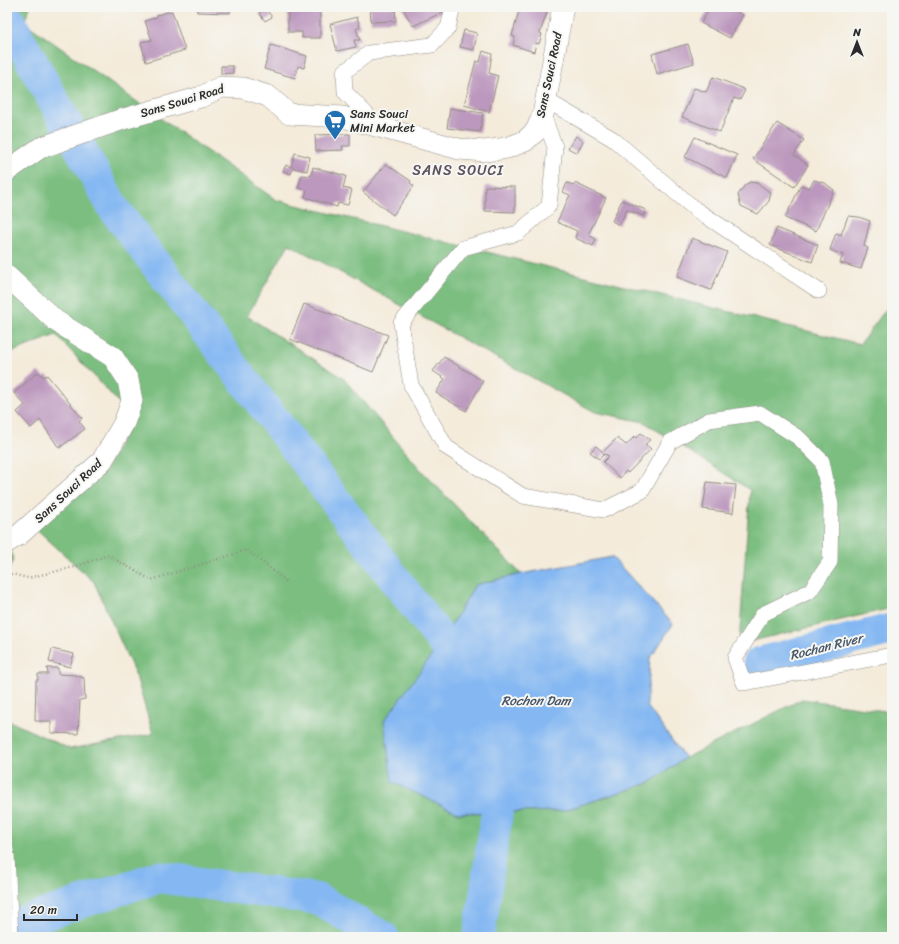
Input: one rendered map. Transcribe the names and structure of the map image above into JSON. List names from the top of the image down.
{
  "streets": {
    "main road": ["Sans Souci Road"]
  },
  "districts": ["SANS SOUCI"],
  "water": ["Rochan River", "Rochon Dam"],
  "places": {
    "supermarket": ["Sans Souci Mini Market"]
  },
  "scale_bar": "20 m",
  "north": "top"
}
